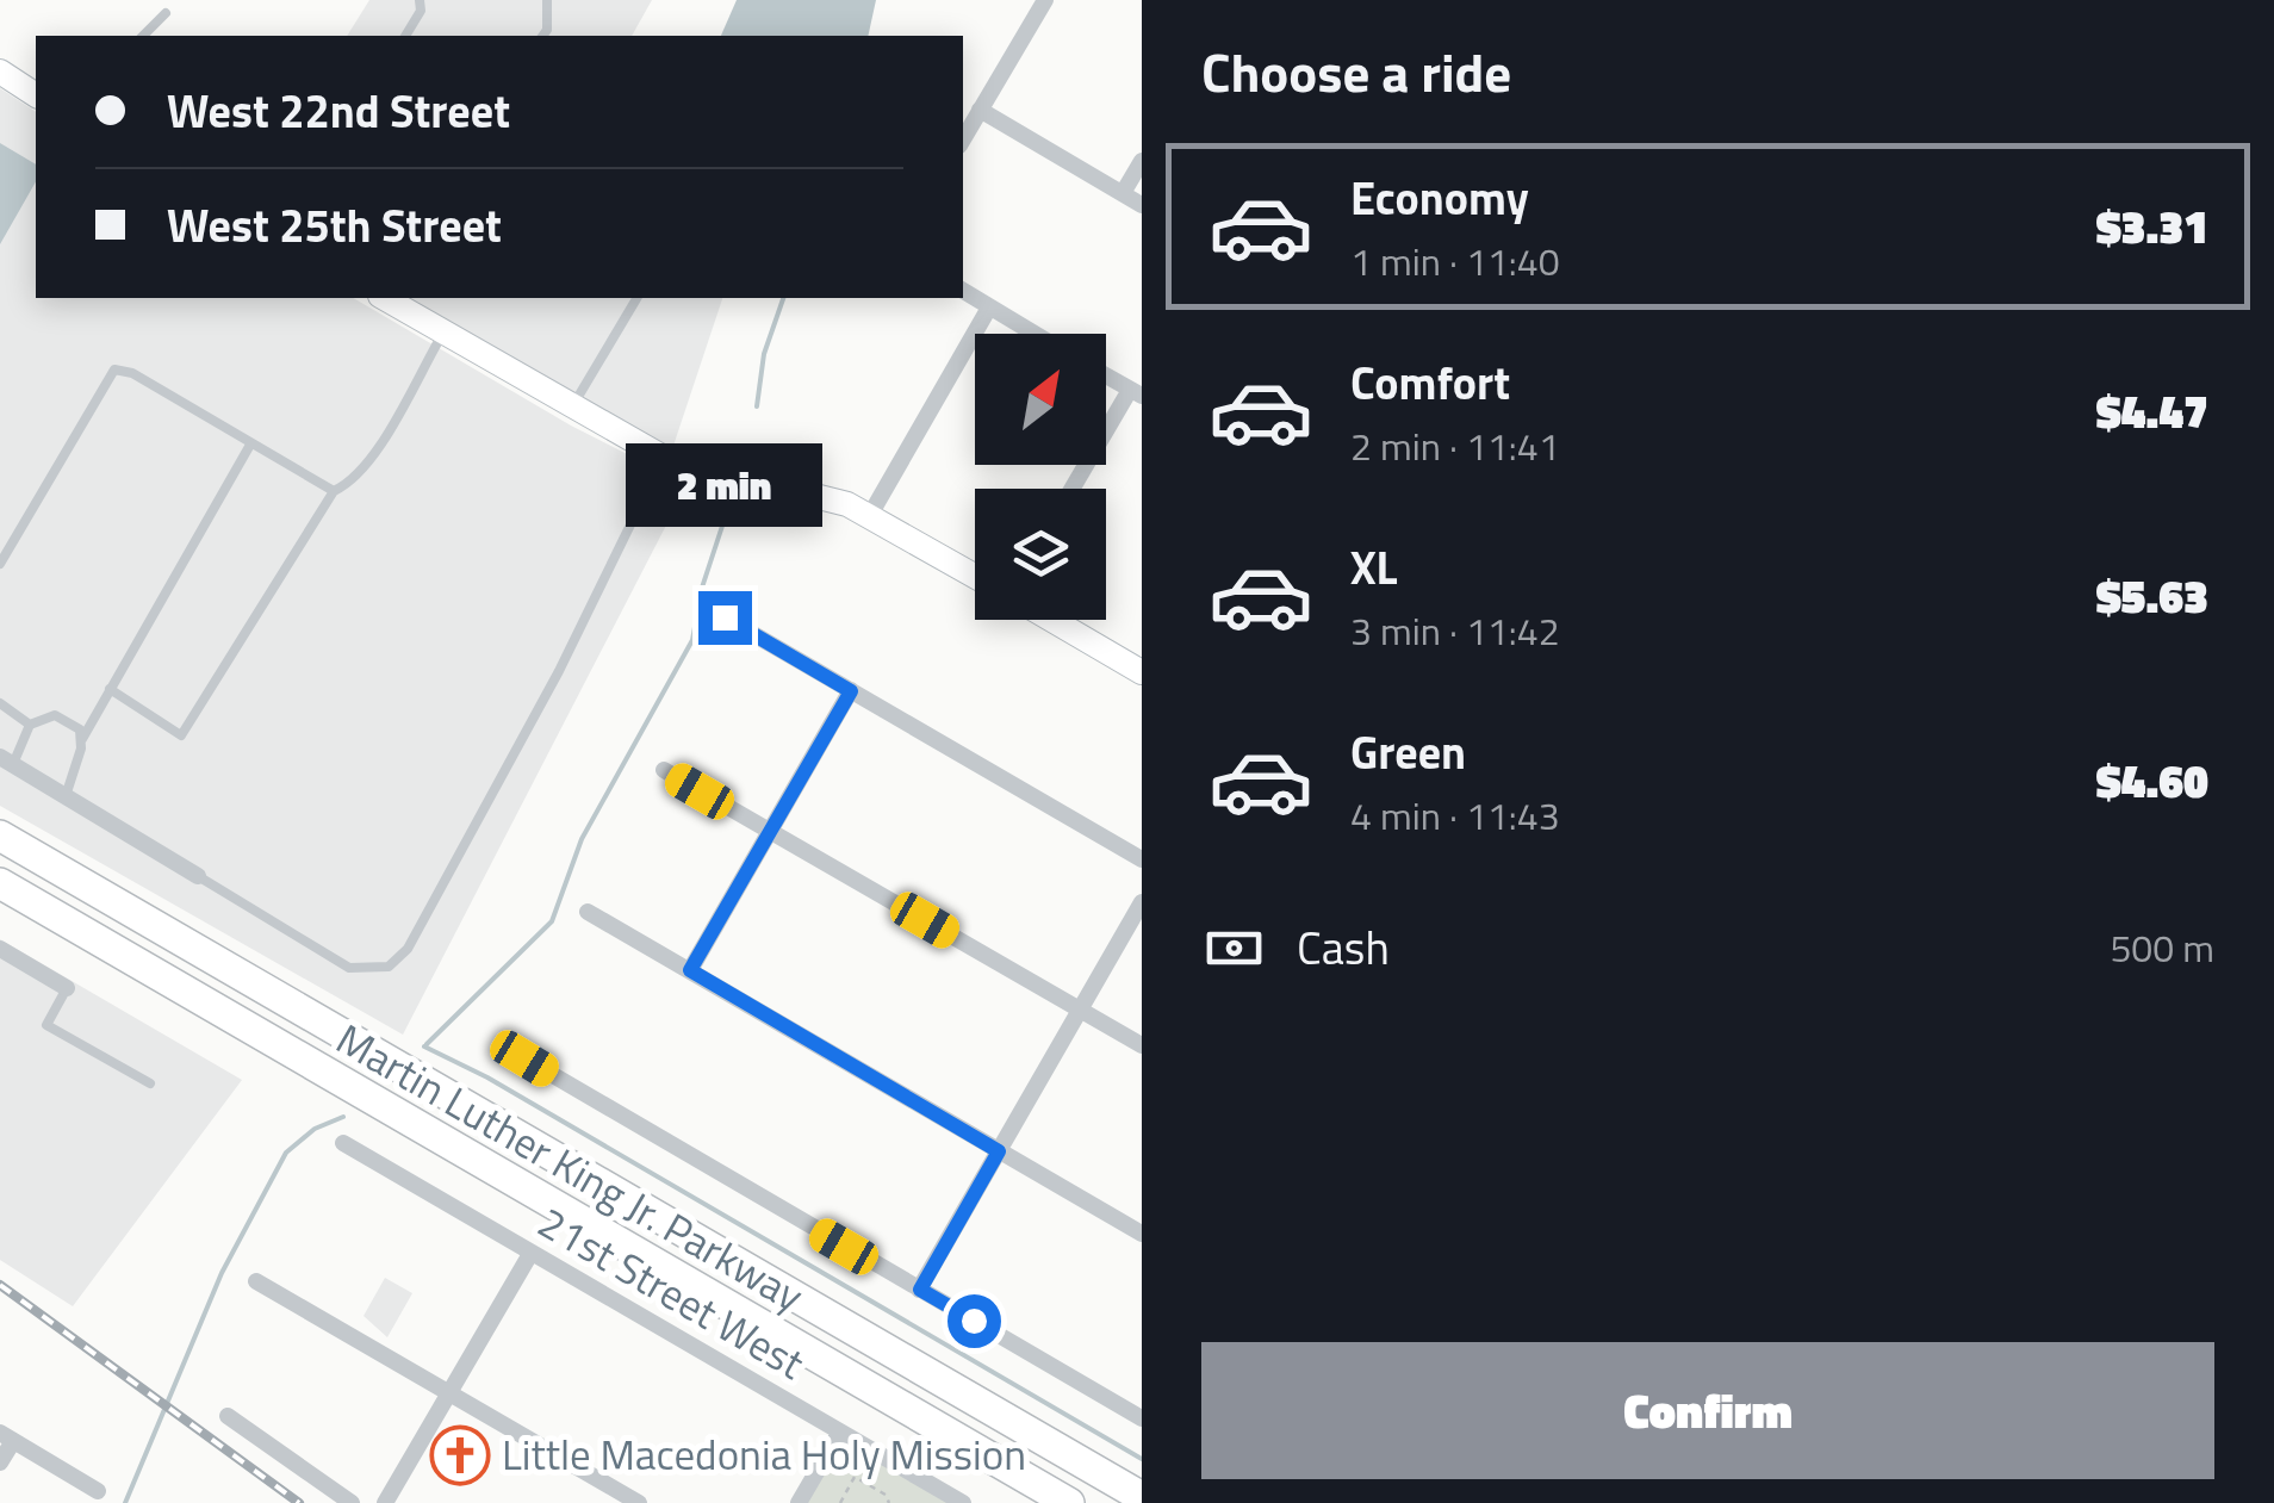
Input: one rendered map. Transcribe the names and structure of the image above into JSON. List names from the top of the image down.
{
  "streets": {
    "highway": ["Martin Luther King Jr. Parkway"],
    "street": ["21st Street West"]
  },
  "places": {
    "church": ["Little Macedonia Holy Mission"]
  },
  "north": "top right",
  "page": {
    "heading": "Choose a ride",
    "banner": ["West 22nd Street", "West 25th Street"],
    "list": [
      {
        "name": "Economy",
        "note": "1 min · 11:40",
        "value": "$3.31"
      },
      {
        "name": "Comfort",
        "note": "2 min · 11:41",
        "value": "$4.47"
      },
      {
        "name": "XL",
        "note": "3 min · 11:42",
        "value": "$5.63"
      },
      {
        "name": "Green",
        "note": "4 min · 11:43",
        "value": "$4.60"
      }
    ],
    "bubble": "2 min",
    "pay": ["Cash", "500 m"],
    "buttons": "Confirm"
  }
}
